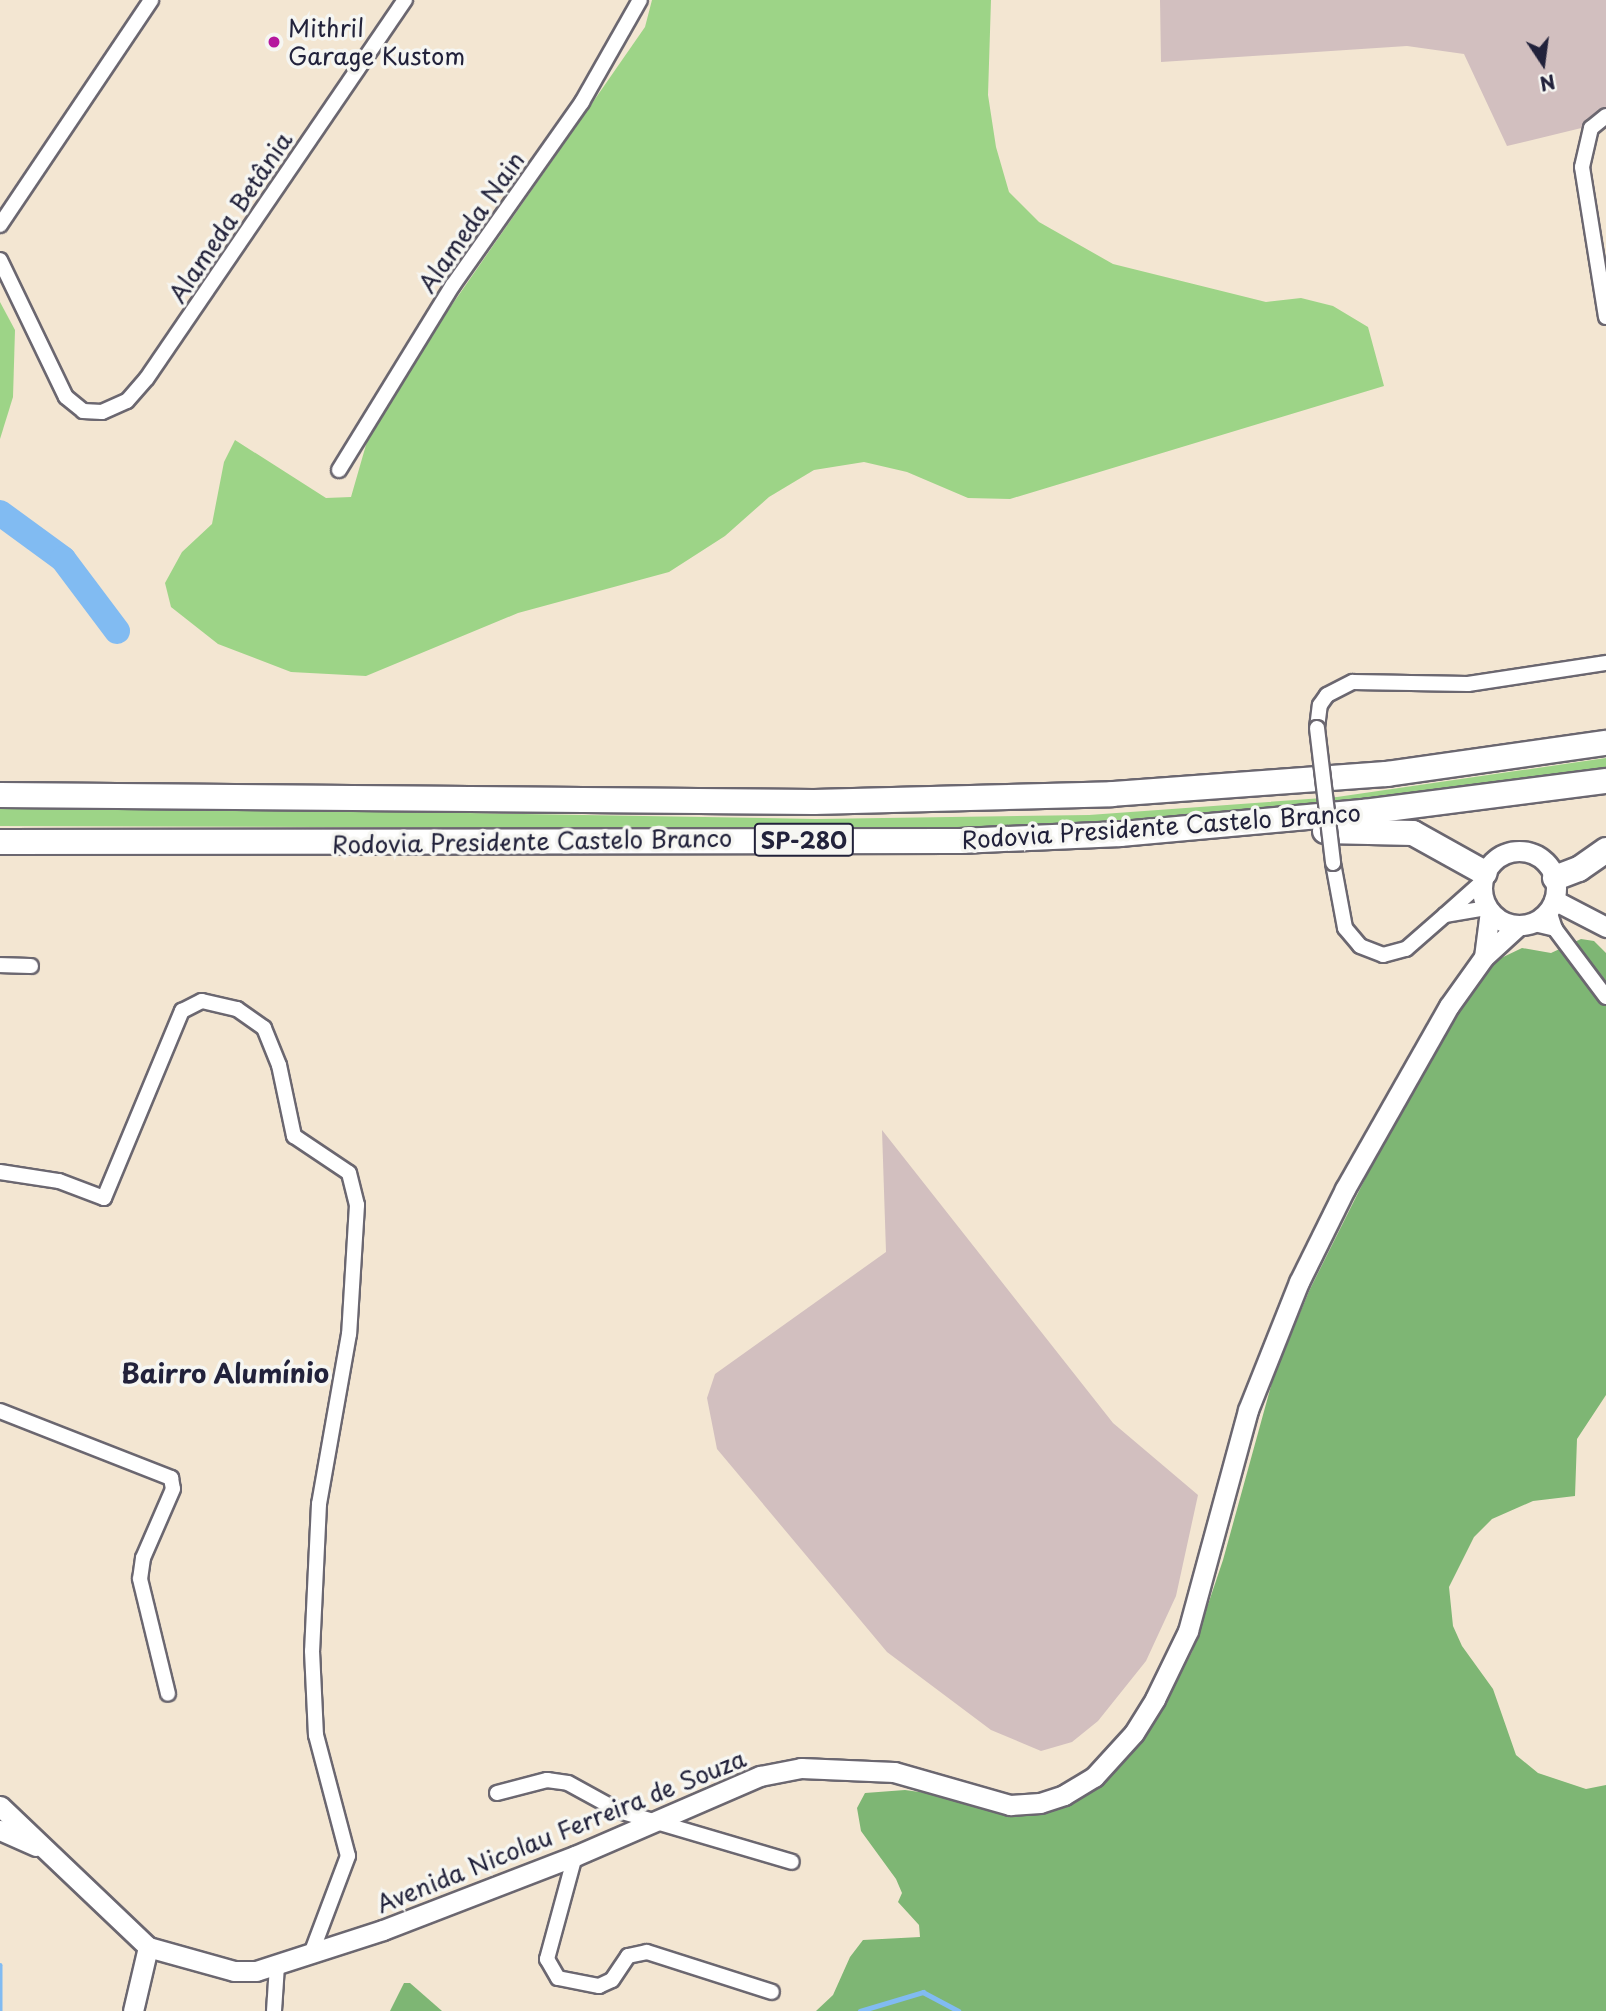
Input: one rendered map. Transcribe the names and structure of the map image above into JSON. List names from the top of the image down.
{
  "streets": {
    "highway": ["Rodovia Presidente Castelo Branco", "SP-280"],
    "street": ["Alameda Betânia", "Alameda Nain", "Avenida Nicolau Ferreira de Souza"]
  },
  "districts": ["Bairro Alumínio"],
  "places": ["Mithril Garage Kustom"],
  "north": "bottom"
}
